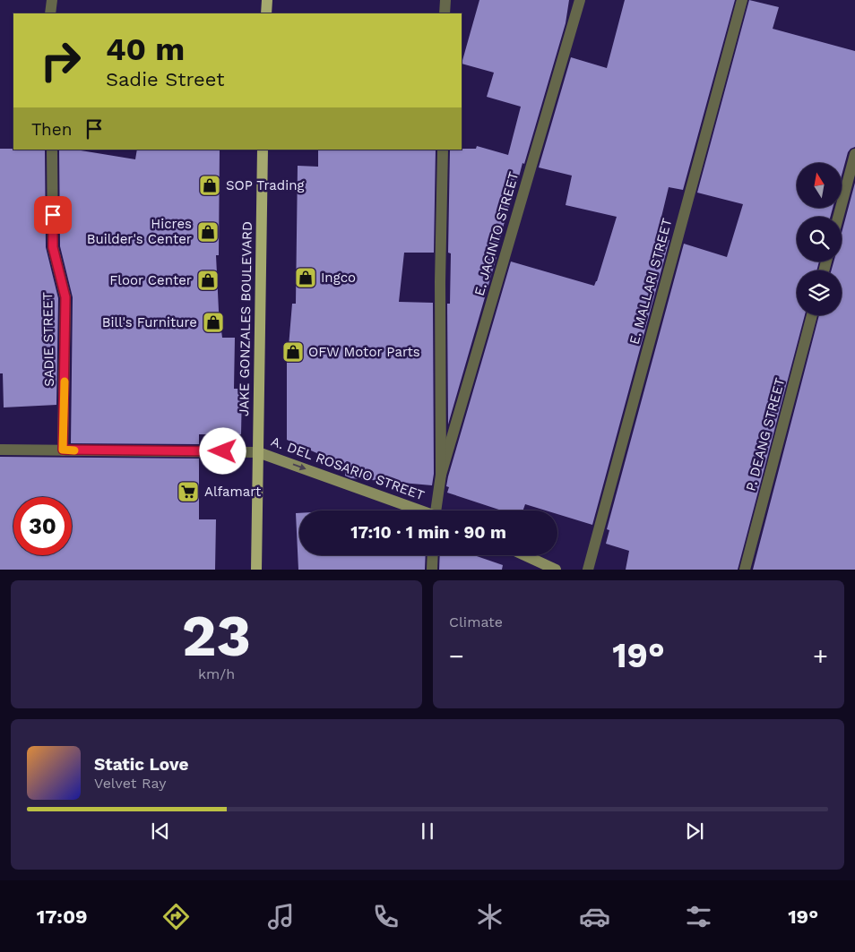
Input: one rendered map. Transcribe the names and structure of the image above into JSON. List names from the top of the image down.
{
  "streets": {
    "main road": ["JAKE GONZALES BOULEVARD"],
    "street": [
      "E. JACINTO STREET",
      "E. MALLARI STREET",
      "SADIE STREET",
      "P. DEANG STREET",
      "A. DEL ROSARIO STREET"
    ]
  },
  "crossings": [
    ["JAKE GONZALES BOULEVARD", "A. DEL ROSARIO STREET"],
    ["SADIE STREET", "A. DEL ROSARIO STREET"]
  ],
  "one_way": ["A. DEL ROSARIO STREET"],
  "places": {
    "shop": [
      "SOP Trading",
      "Hicres Builder's Center",
      "Ingco",
      "Floor Center",
      "Bill's Furniture",
      "OFW Motor Parts"
    ],
    "supermarket": ["Alfamart"]
  },
  "north": "top",
  "page": {
    "turn": ["40 m", "Sadie Street"],
    "then": "Then",
    "limit": "30",
    "trip": "17:10 · 1 min · 90 m",
    "tile": [
      ["23", "km/h"],
      "Climate"
    ],
    "heat": ["−", "19°", "+"],
    "song": ["Static Love", "Velvet Ray"],
    "tabs": ["17:09", "19°"]
  }
}
